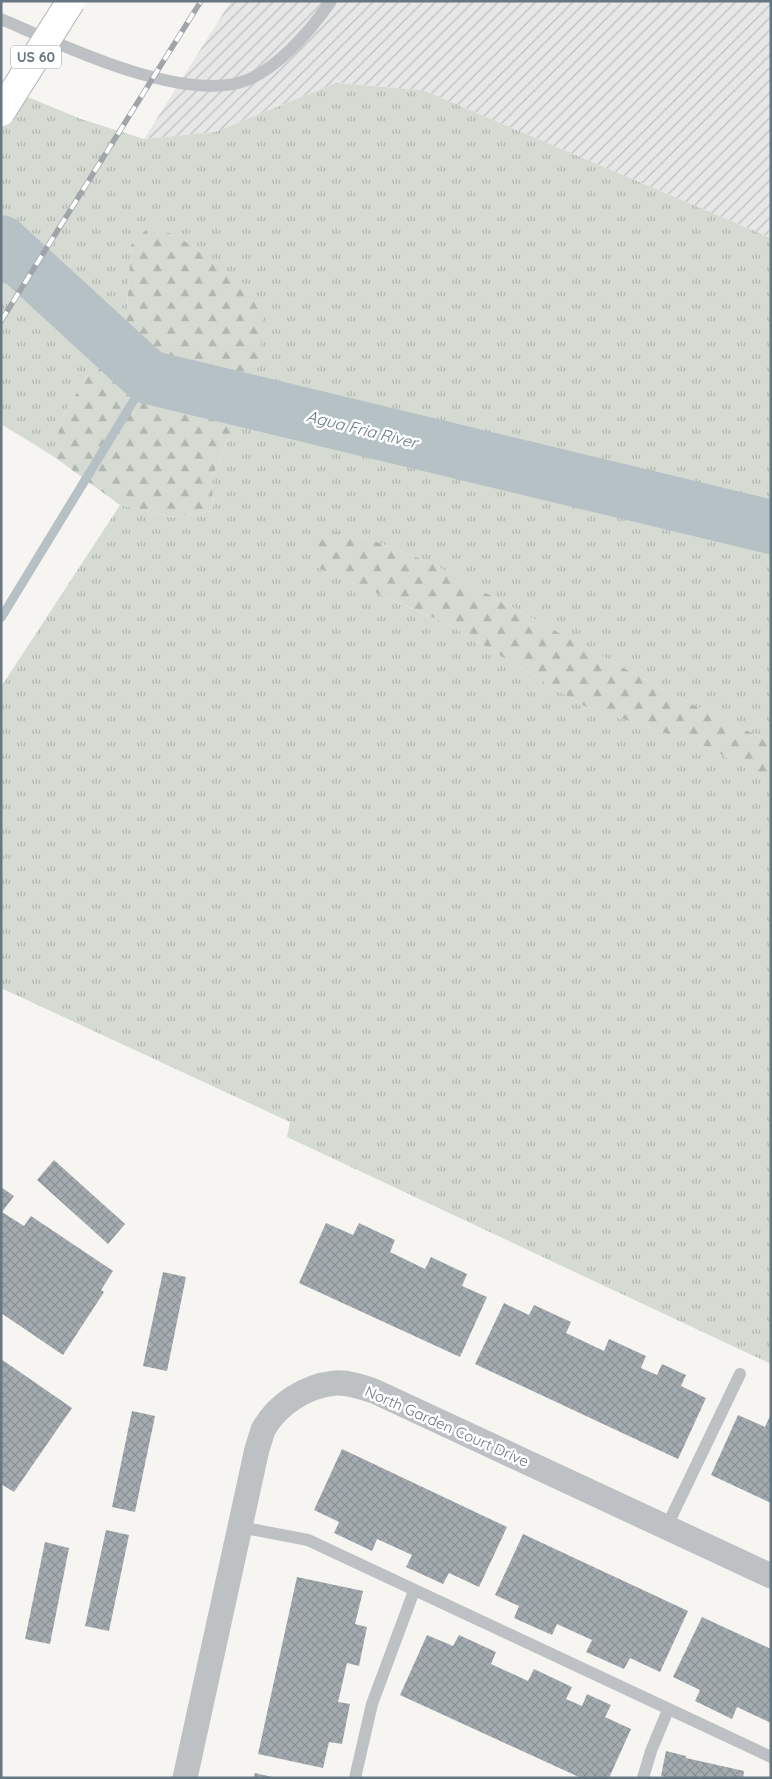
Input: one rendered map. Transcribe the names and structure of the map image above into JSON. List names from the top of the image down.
{
  "streets": {
    "highway": ["US 60"],
    "street": ["North Garden Court Drive"]
  },
  "water": ["Agua Fria River"]
}
